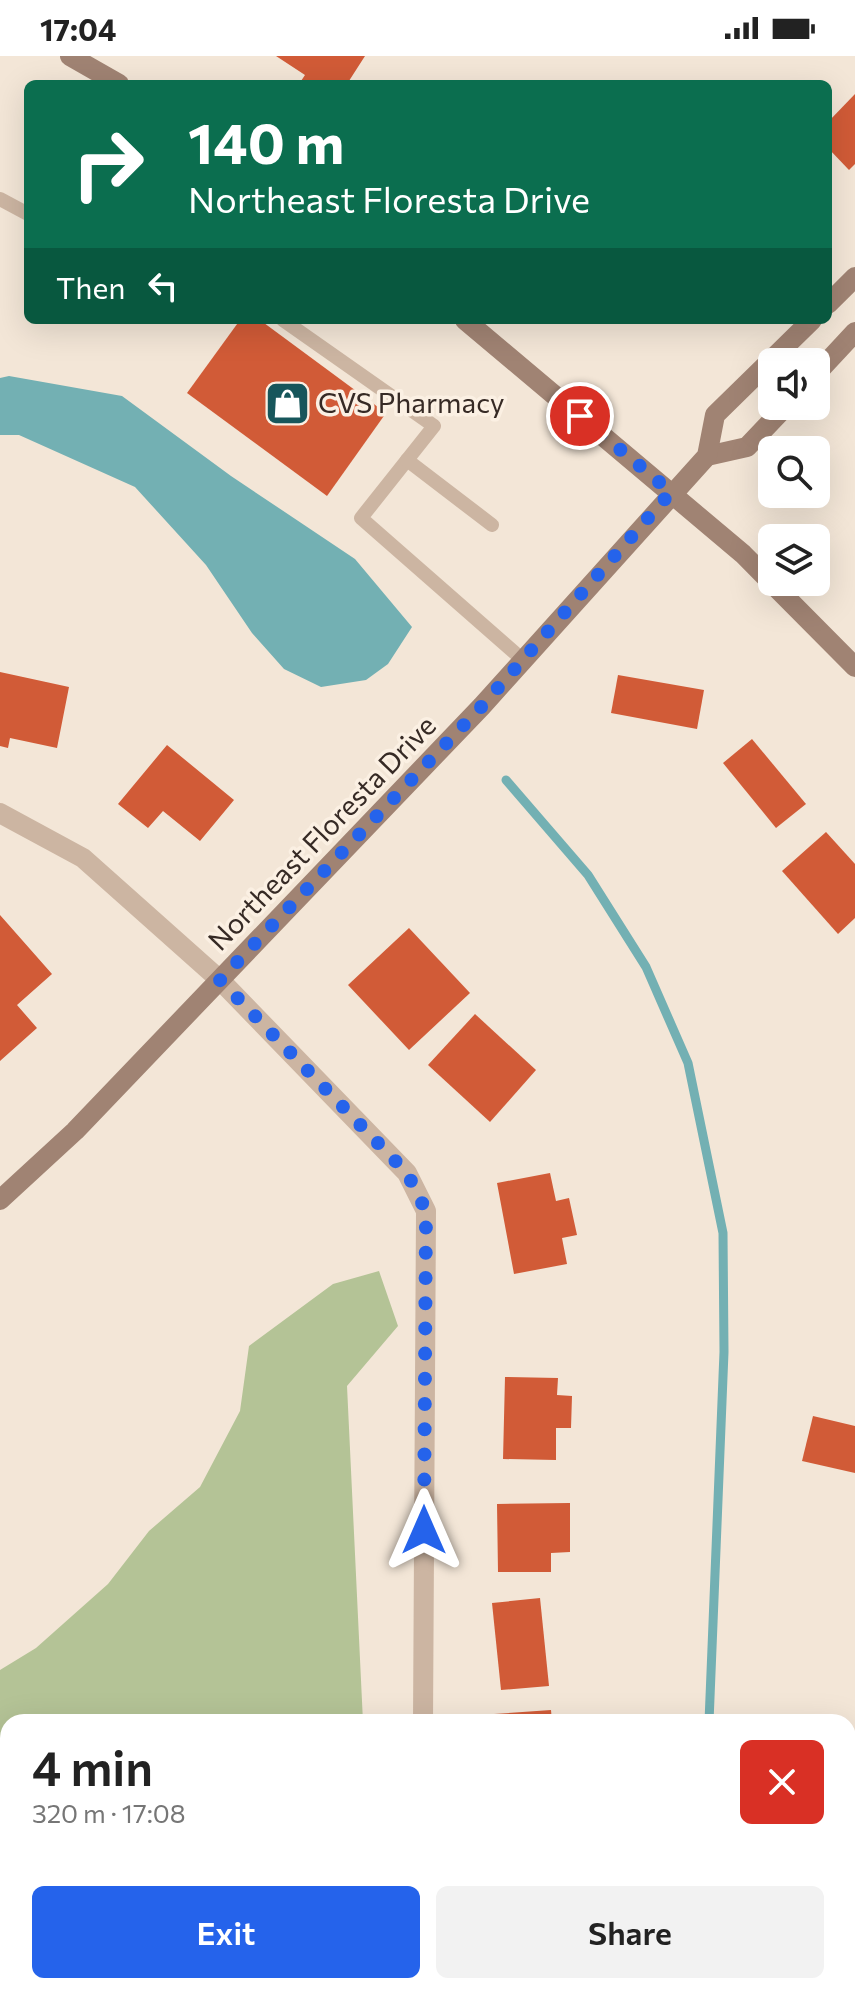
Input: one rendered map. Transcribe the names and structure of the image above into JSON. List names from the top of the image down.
{
  "streets": {
    "street": ["Northeast Floresta Drive"]
  },
  "places": {
    "shop": ["CVS Pharmacy"]
  },
  "page": {
    "status": "17:04",
    "turn": ["140 m", "Northeast Floresta Drive"],
    "then": "Then",
    "heading": ["4 min", "320 m · 17:08"],
    "buttons": ["Exit", "Share"]
  }
}
